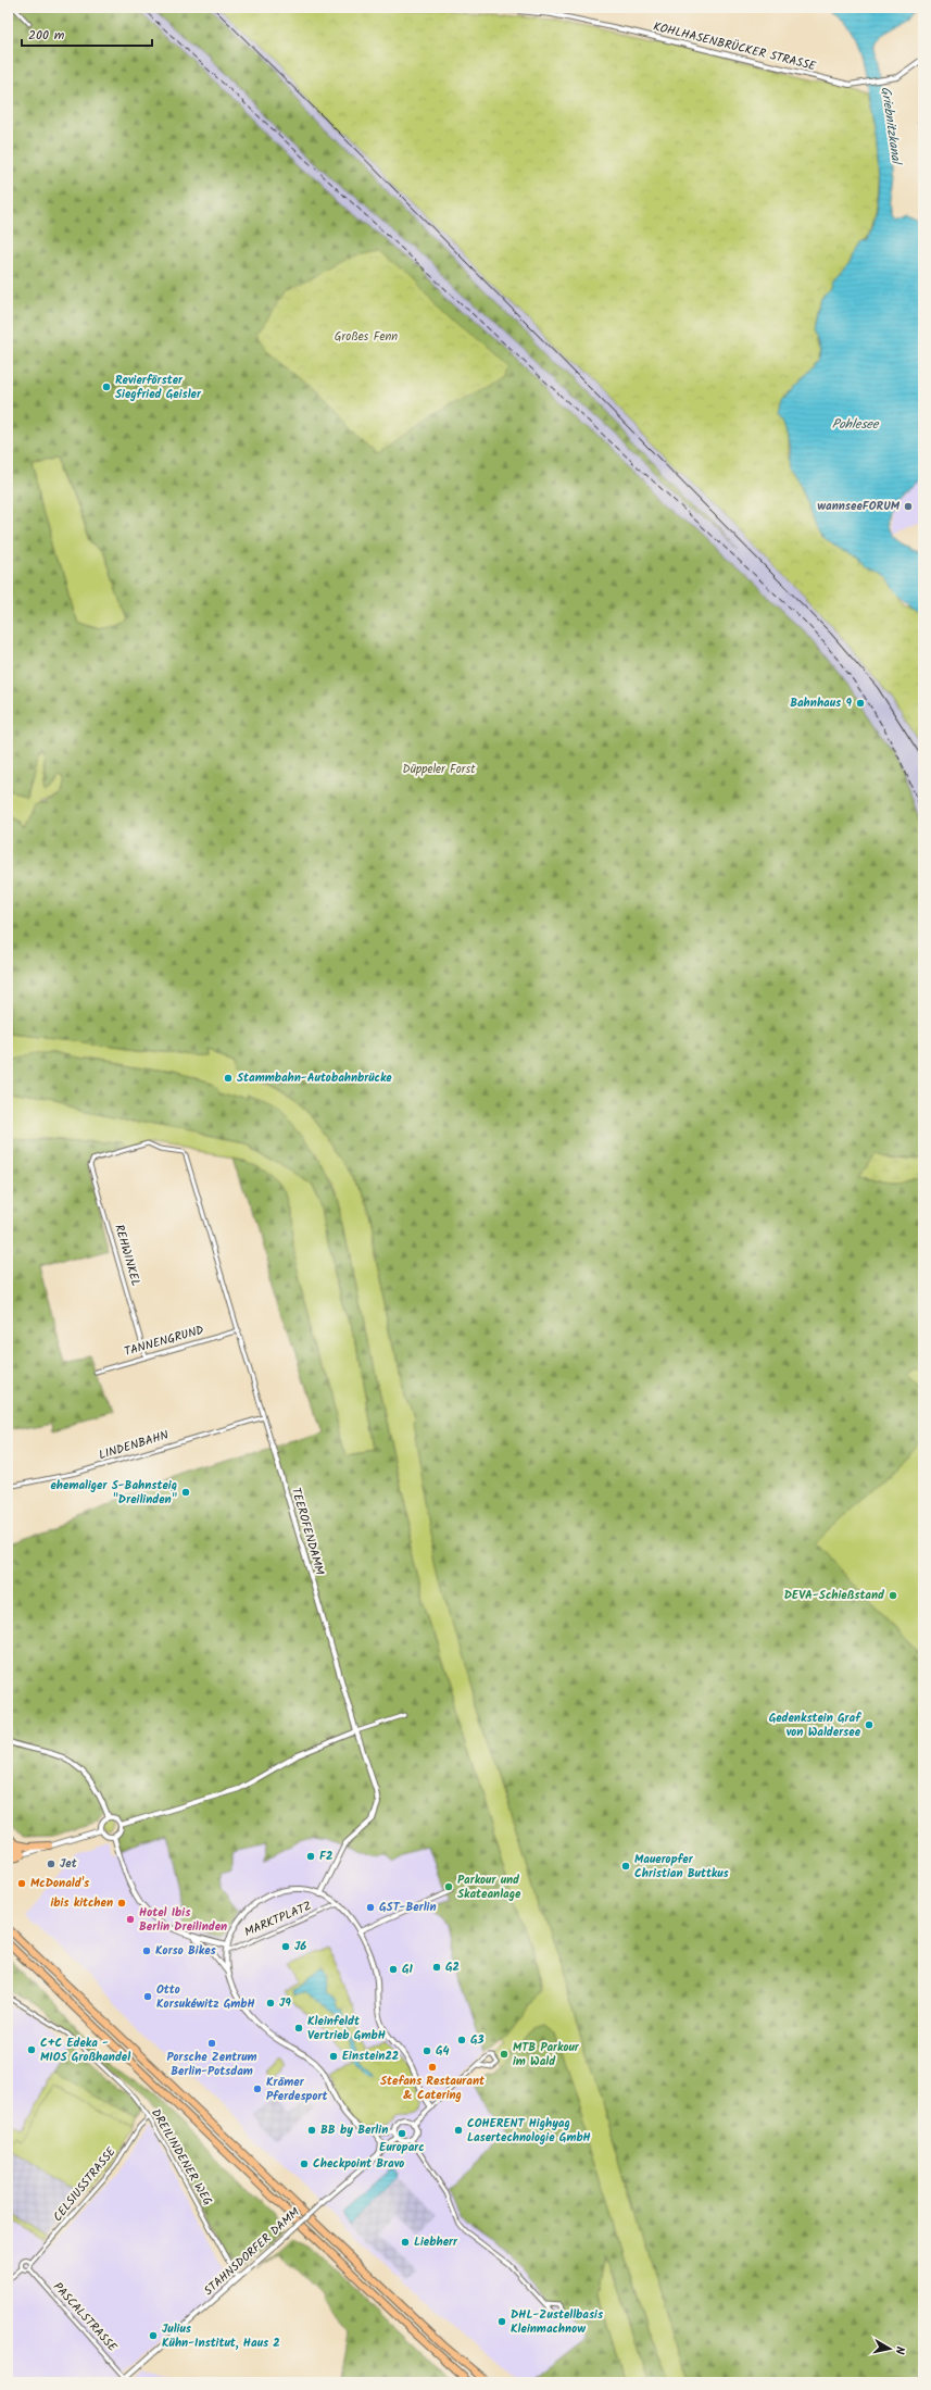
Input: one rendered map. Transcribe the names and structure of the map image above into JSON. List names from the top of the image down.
{
  "streets": {
    "street": [
      "KOHLHASENBRÜCKER STRASSE",
      "REHWINKEL",
      "TANNENGRUND",
      "LINDENBAHN",
      "TEEROFENDAMM",
      "MARKTPLATZ",
      "DREILINDENER WEG",
      "CELSIUSSTRASSE",
      "STAHNSDORFER DAMM",
      "PASCALSTRASSE"
    ]
  },
  "crossings": [
    ["REHWINKEL", "TANNENGRUND"],
    ["REHWINKEL", "TEEROFENDAMM"],
    ["TANNENGRUND", "TEEROFENDAMM"],
    ["LINDENBAHN", "TEEROFENDAMM"],
    ["DREILINDENER WEG", "CELSIUSSTRASSE"],
    ["DREILINDENER WEG", "STAHNSDORFER DAMM"],
    ["STAHNSDORFER DAMM", "PASCALSTRASSE"]
  ],
  "water": ["Griebnitzkanal", "Pohlesee"],
  "parks": ["Großes Fenn", "Düppeler Forst"],
  "places": [
    "Revierförster Siegfried Geisler",
    "wannseeFORUM",
    "Bahnhaus 9",
    "Stammbahn-Autobahnbrücke",
    "ehemaliger S-Bahnsteig \"Dreilinden\"",
    "DEVA-Schießstand",
    "Gedenkstein Graf von Waldersee",
    "F2",
    "Jet",
    "Maueropfer Christian Buttkus",
    "McDonald's",
    "Parkour und Skateanlage",
    "ibis kitchen",
    "GST-Berlin",
    "Hotel Ibis Berlin Dreilinden",
    "J6",
    "Korso Bikes",
    "G2",
    "G1",
    "Otto Korsukéwitz GmbH",
    "J9",
    "Kleinfeldt Vertrieb GmbH",
    "G3",
    "Porsche Zentrum Berlin-Potsdam",
    "C+C Edeka - MIOS Großhandel",
    "G4",
    "MTB Parkour im Wald",
    "Einstein22",
    "Stefans Restaurant & Catering",
    "Krämer Pferdesport",
    "BB by Berlin",
    "COHERENT Highyag Lasertechnologie GmbH",
    "Europarc",
    "Checkpoint Bravo",
    "Liebherr",
    "DHL-Zustellbasis Kleinmachnow",
    "Julius Kühn-Institut, Haus 2"
  ],
  "scale_bar": "200 m",
  "north": "right"
}
